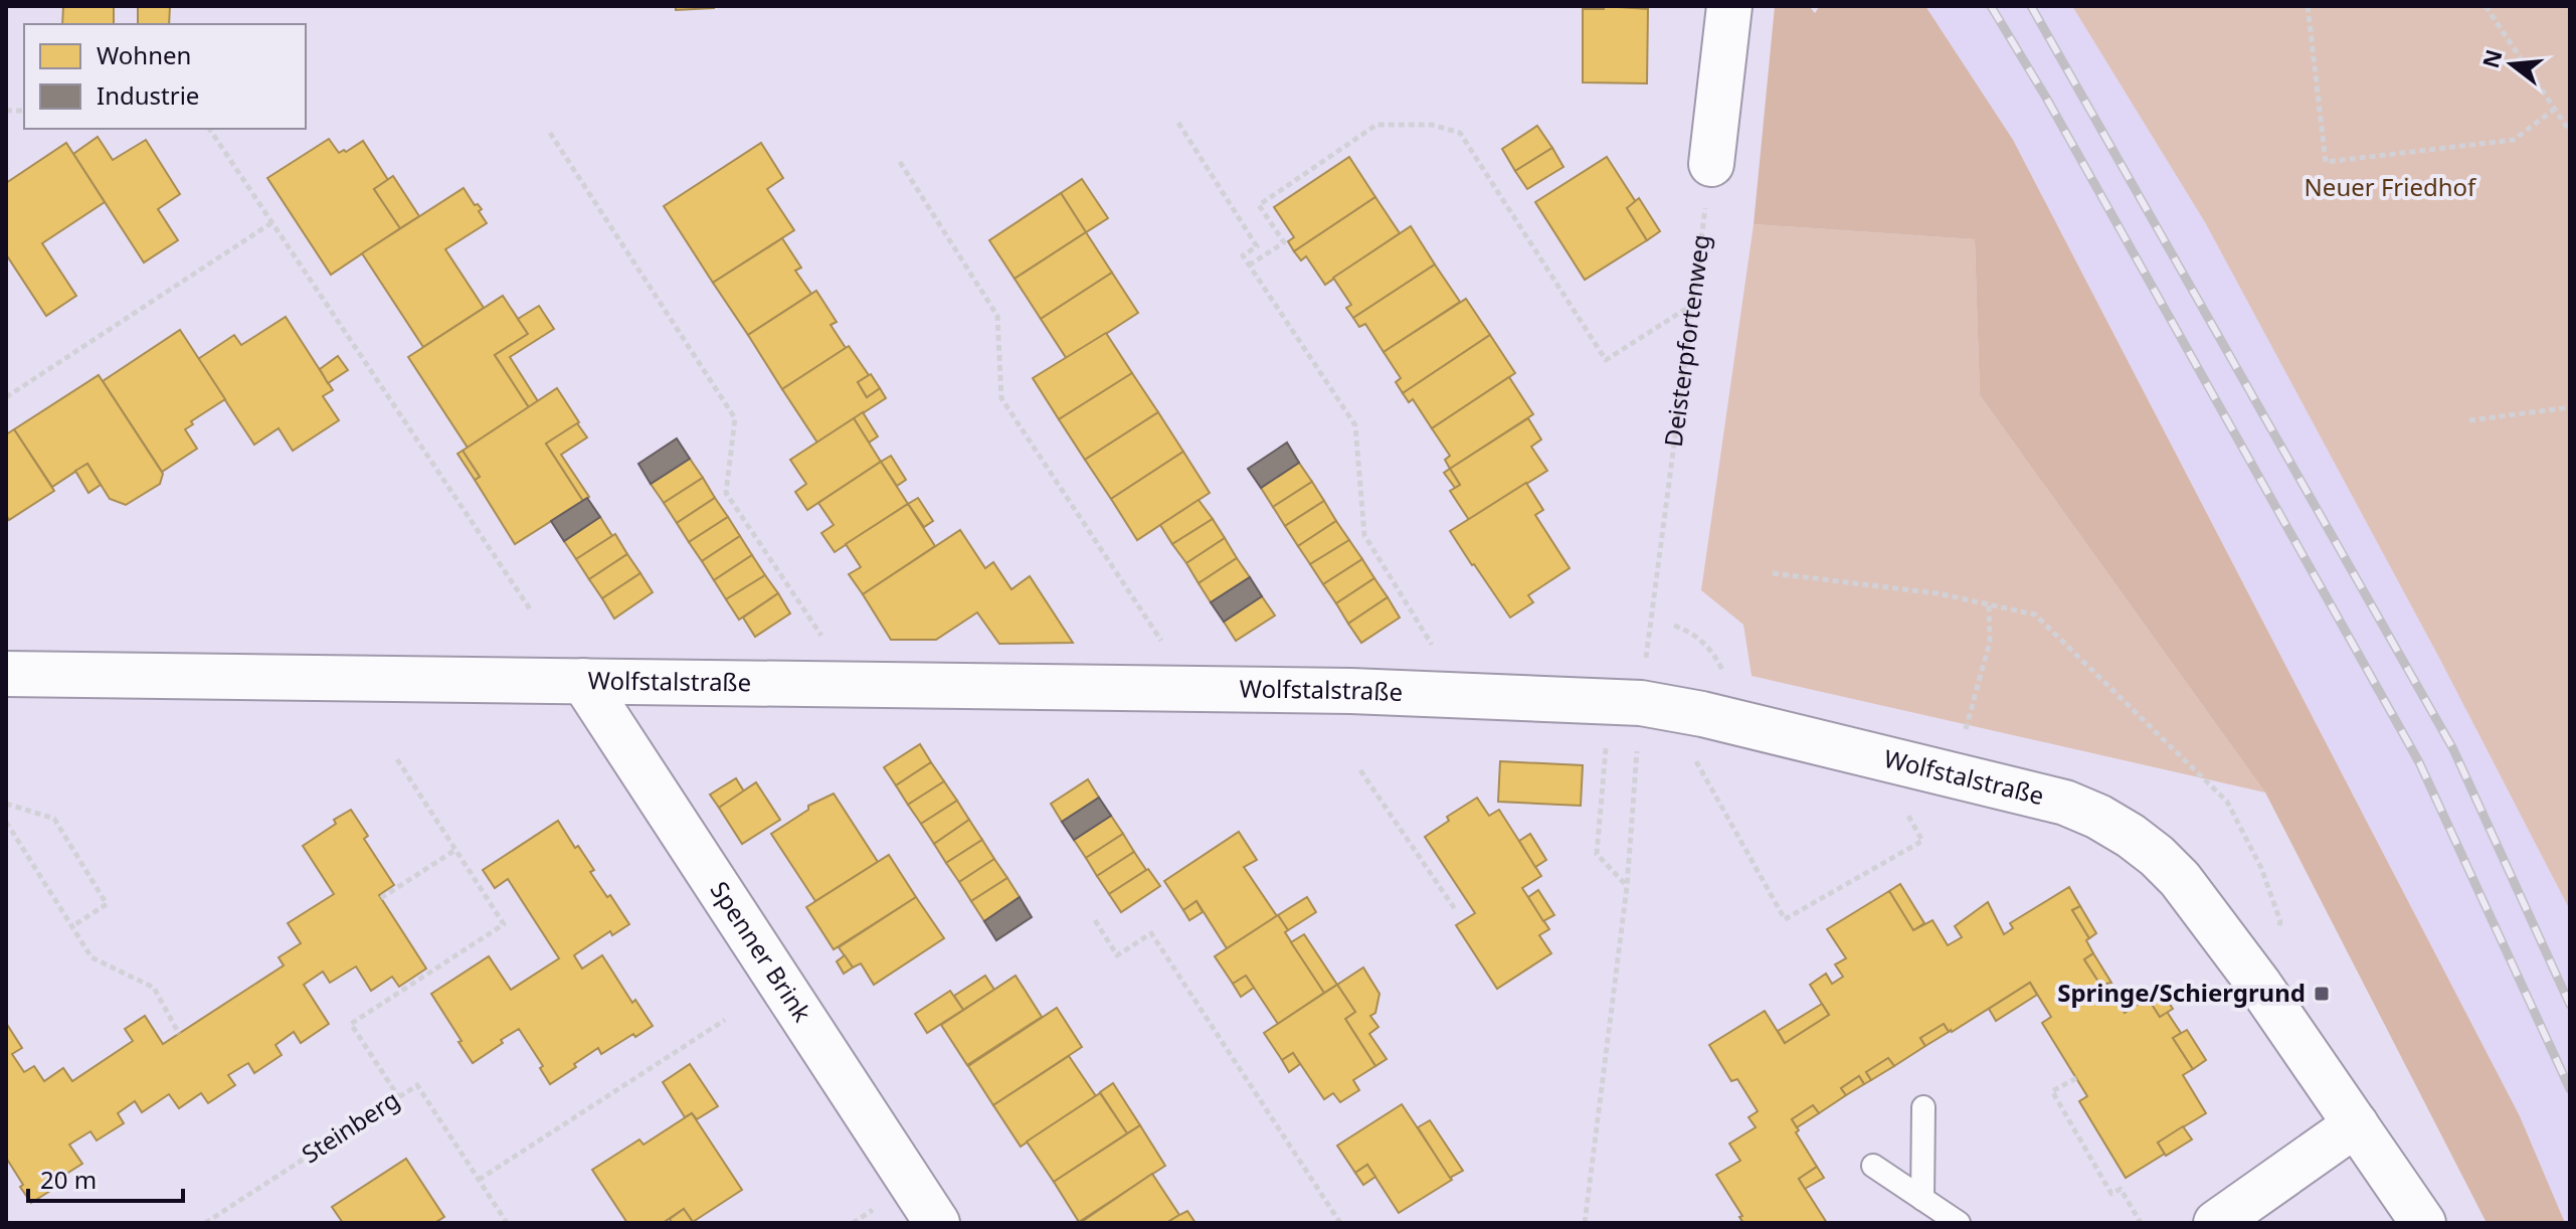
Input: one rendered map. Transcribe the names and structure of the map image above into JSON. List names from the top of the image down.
{
  "streets": {
    "street": ["Wolfstalstraße", "Spenner Brink"],
    "path": ["Deisterpfortenweg", "Steinberg"]
  },
  "crossings": [
    ["Wolfstalstraße", "Spenner Brink"]
  ],
  "parks": ["Neuer Friedhof"],
  "places": {
    "transit": ["Springe/Schiergrund"]
  },
  "legend": ["Wohnen", "Industrie"],
  "scale_bar": "20 m",
  "north": "left"
}
